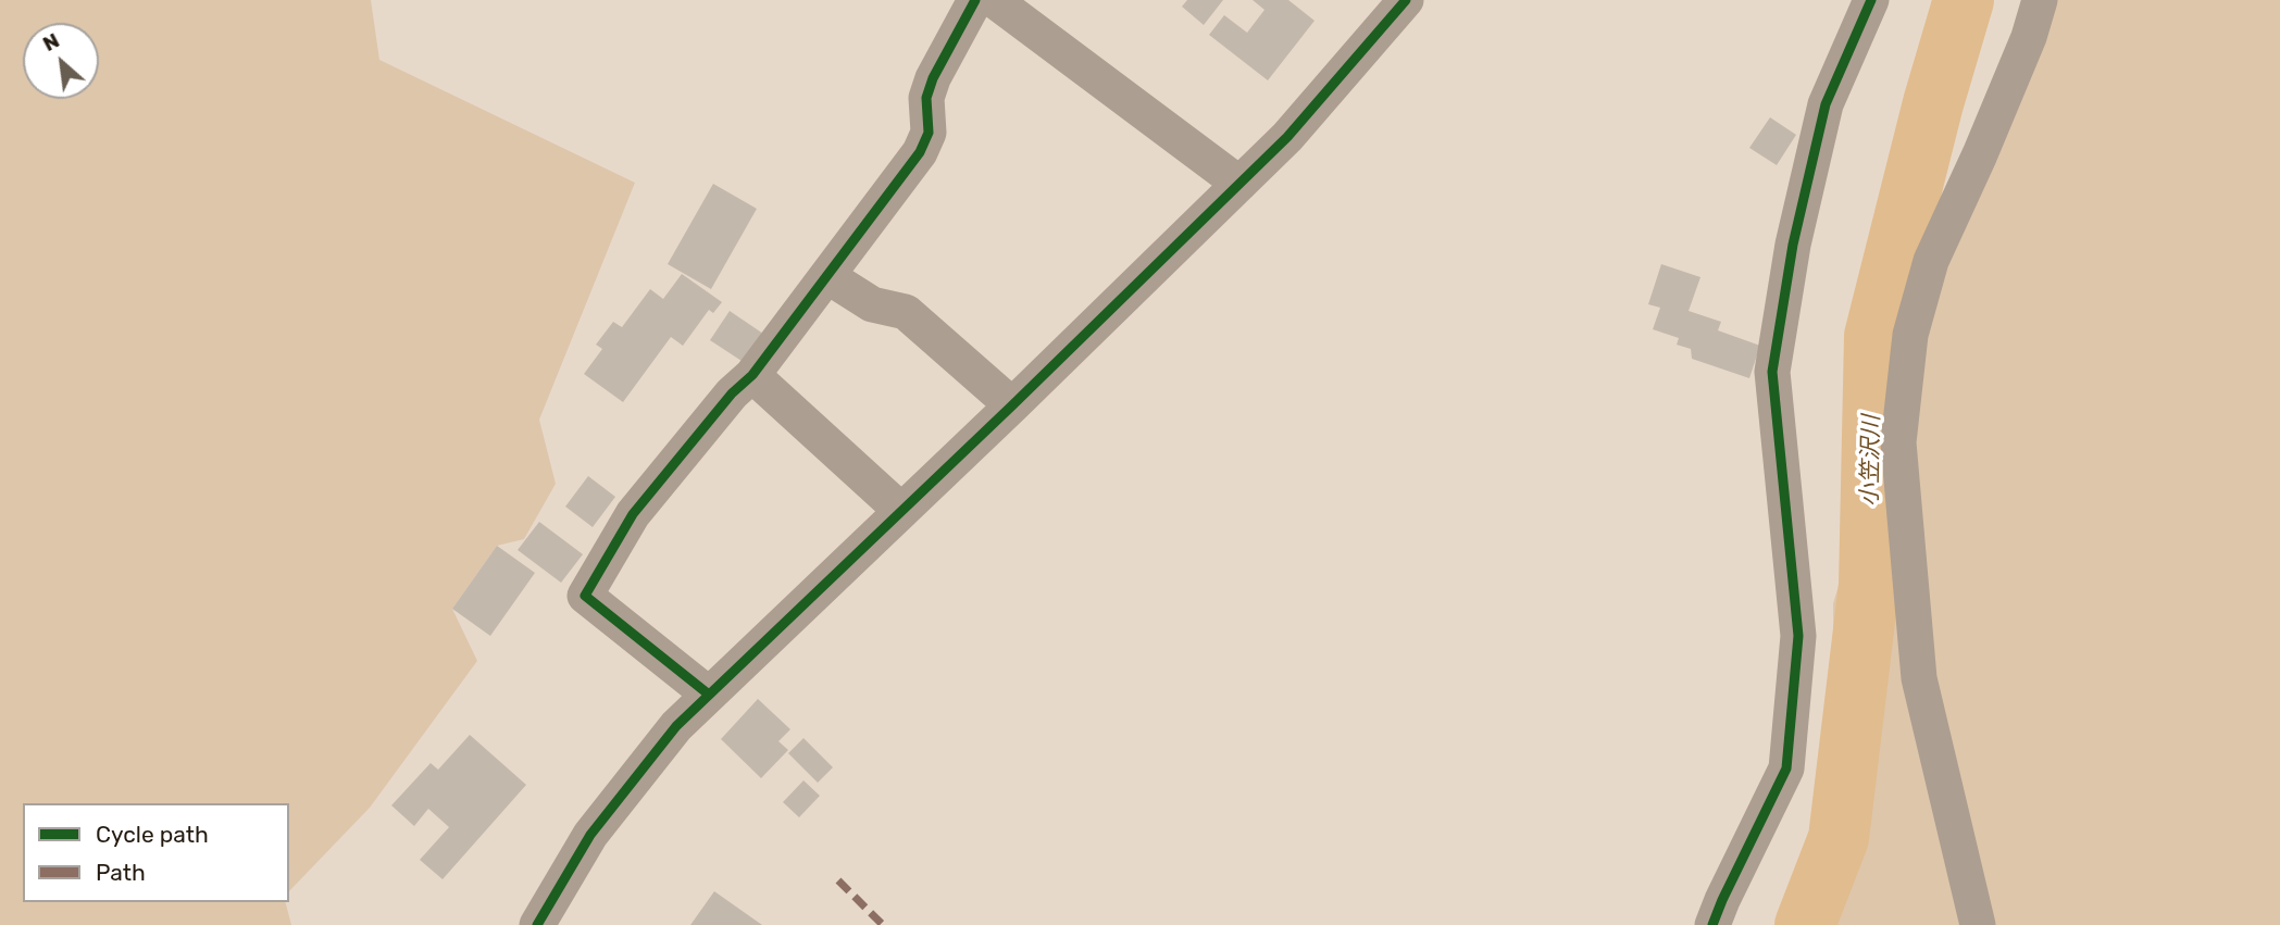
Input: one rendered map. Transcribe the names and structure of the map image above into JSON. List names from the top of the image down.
{
  "water": ["小笠沢川"],
  "legend": ["Cycle path", "Path"],
  "north": "top left"
}
